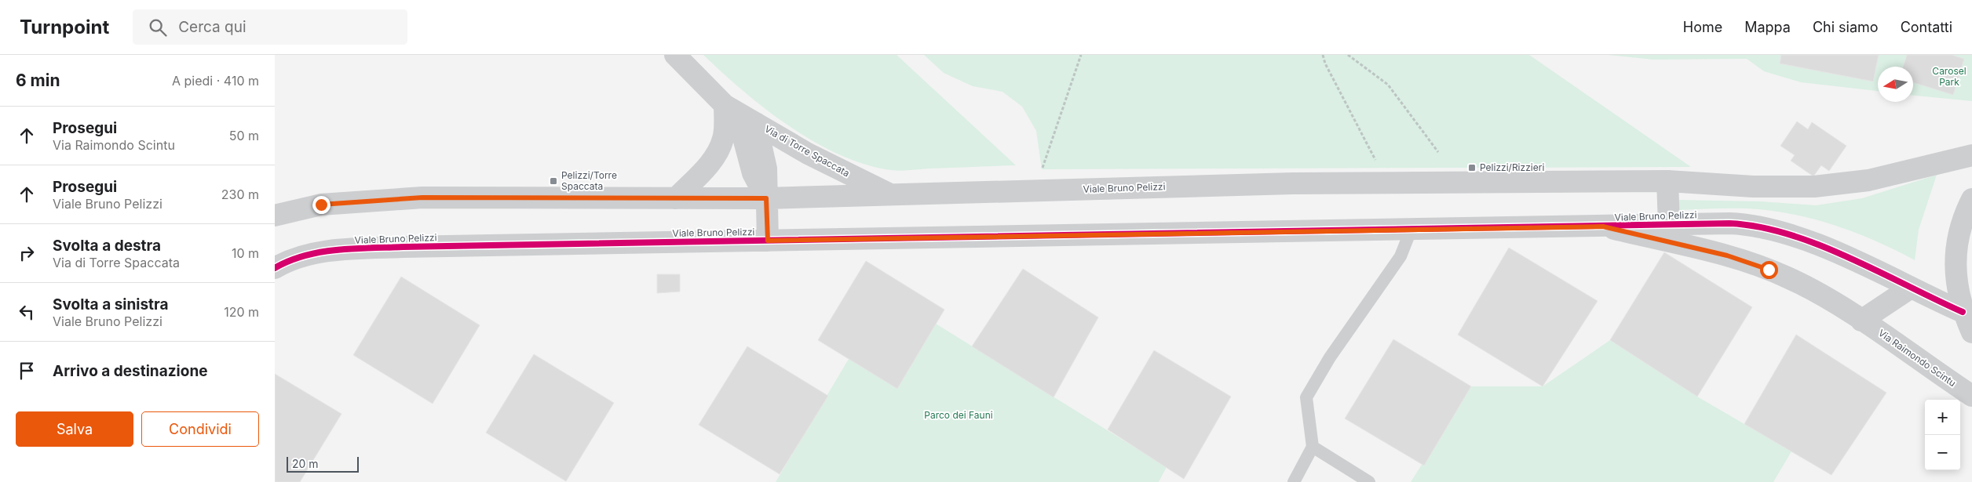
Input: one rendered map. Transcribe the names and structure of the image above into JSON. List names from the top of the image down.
{
  "streets": {
    "street": ["Via di Torre Spaccata", "Viale Bruno Pelizzi", "Via Raimondo Scintu"]
  },
  "crossings": [
    ["Via di Torre Spaccata", "Viale Bruno Pelizzi"],
    ["Viale Bruno Pelizzi", "Via Raimondo Scintu"]
  ],
  "parks": ["Carosel Park", "Parco dei Fauni"],
  "places": {
    "transit": ["Pelizzi/Rizzieri", "Pelizzi/Torre Spaccata"]
  },
  "scale_bar": "20 m",
  "north": "left",
  "page": {
    "header": "Turnpoint",
    "search": "Cerca qui",
    "nav": [
      "Home",
      "Mappa",
      "Chi siamo",
      "Contatti"
    ],
    "heading": ["6 min", "A piedi · 410 m"],
    "list": [
      ["Prosegui", "Via Raimondo Scintu", "50 m"],
      ["Prosegui", "Viale Bruno Pelizzi", "230 m"],
      ["Svolta a destra", "Via di Torre Spaccata", "10 m"],
      ["Svolta a sinistra", "Viale Bruno Pelizzi", "120 m"],
      "Arrivo a destinazione"
    ],
    "buttons": ["Salva", "Condividi"],
    "map_buttons": ["+", "−"],
    "scale": "20 m"
  }
}
